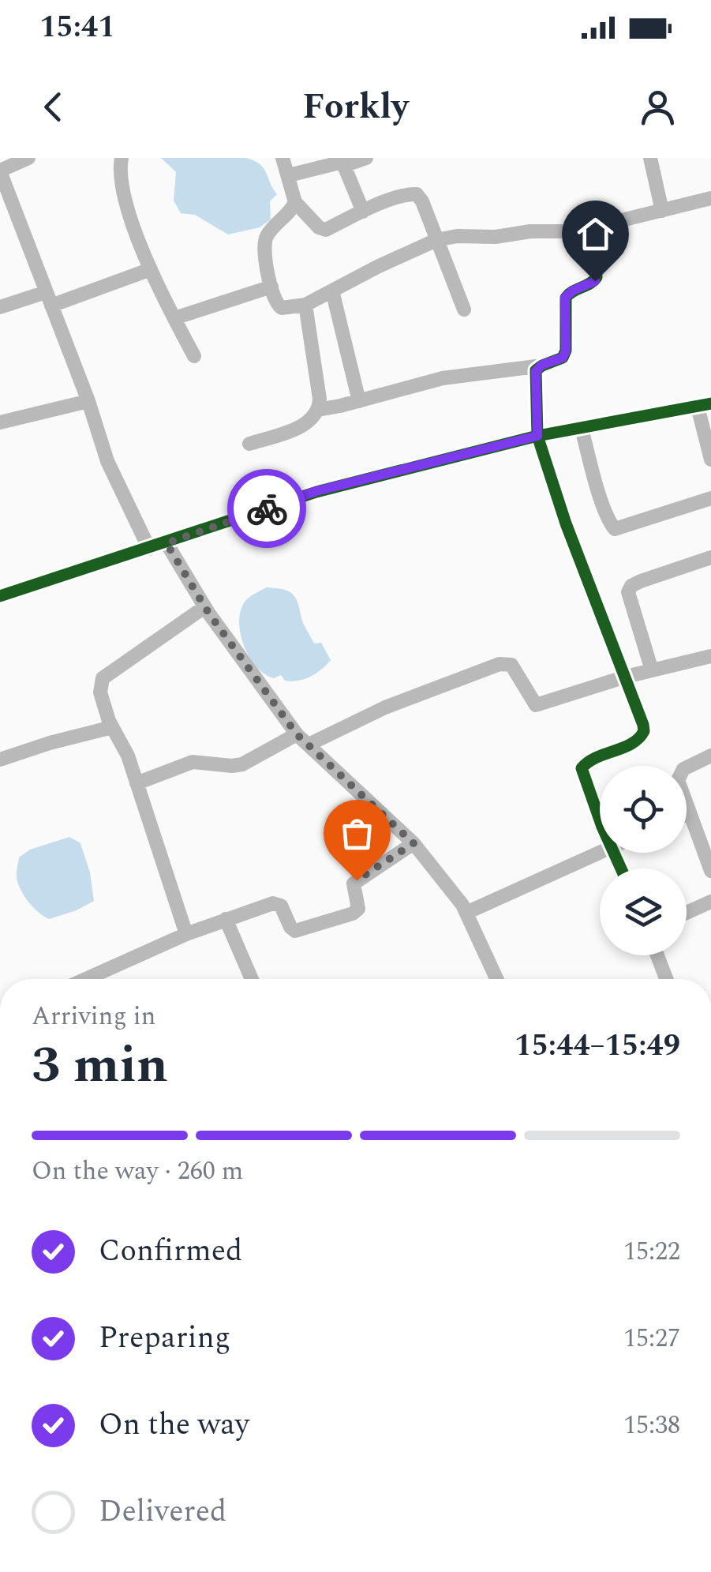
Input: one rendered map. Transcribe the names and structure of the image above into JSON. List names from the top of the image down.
{
  "page": {
    "status": "15:41",
    "header": "Forkly",
    "heading": ["3 min", "Arriving in", "15:44–15:49"],
    "bar": "On the way · 260 m",
    "list": [
      ["Confirmed", "15:22"],
      ["Preparing", "15:27"],
      ["On the way", "15:38"],
      "Delivered"
    ]
  }
}
